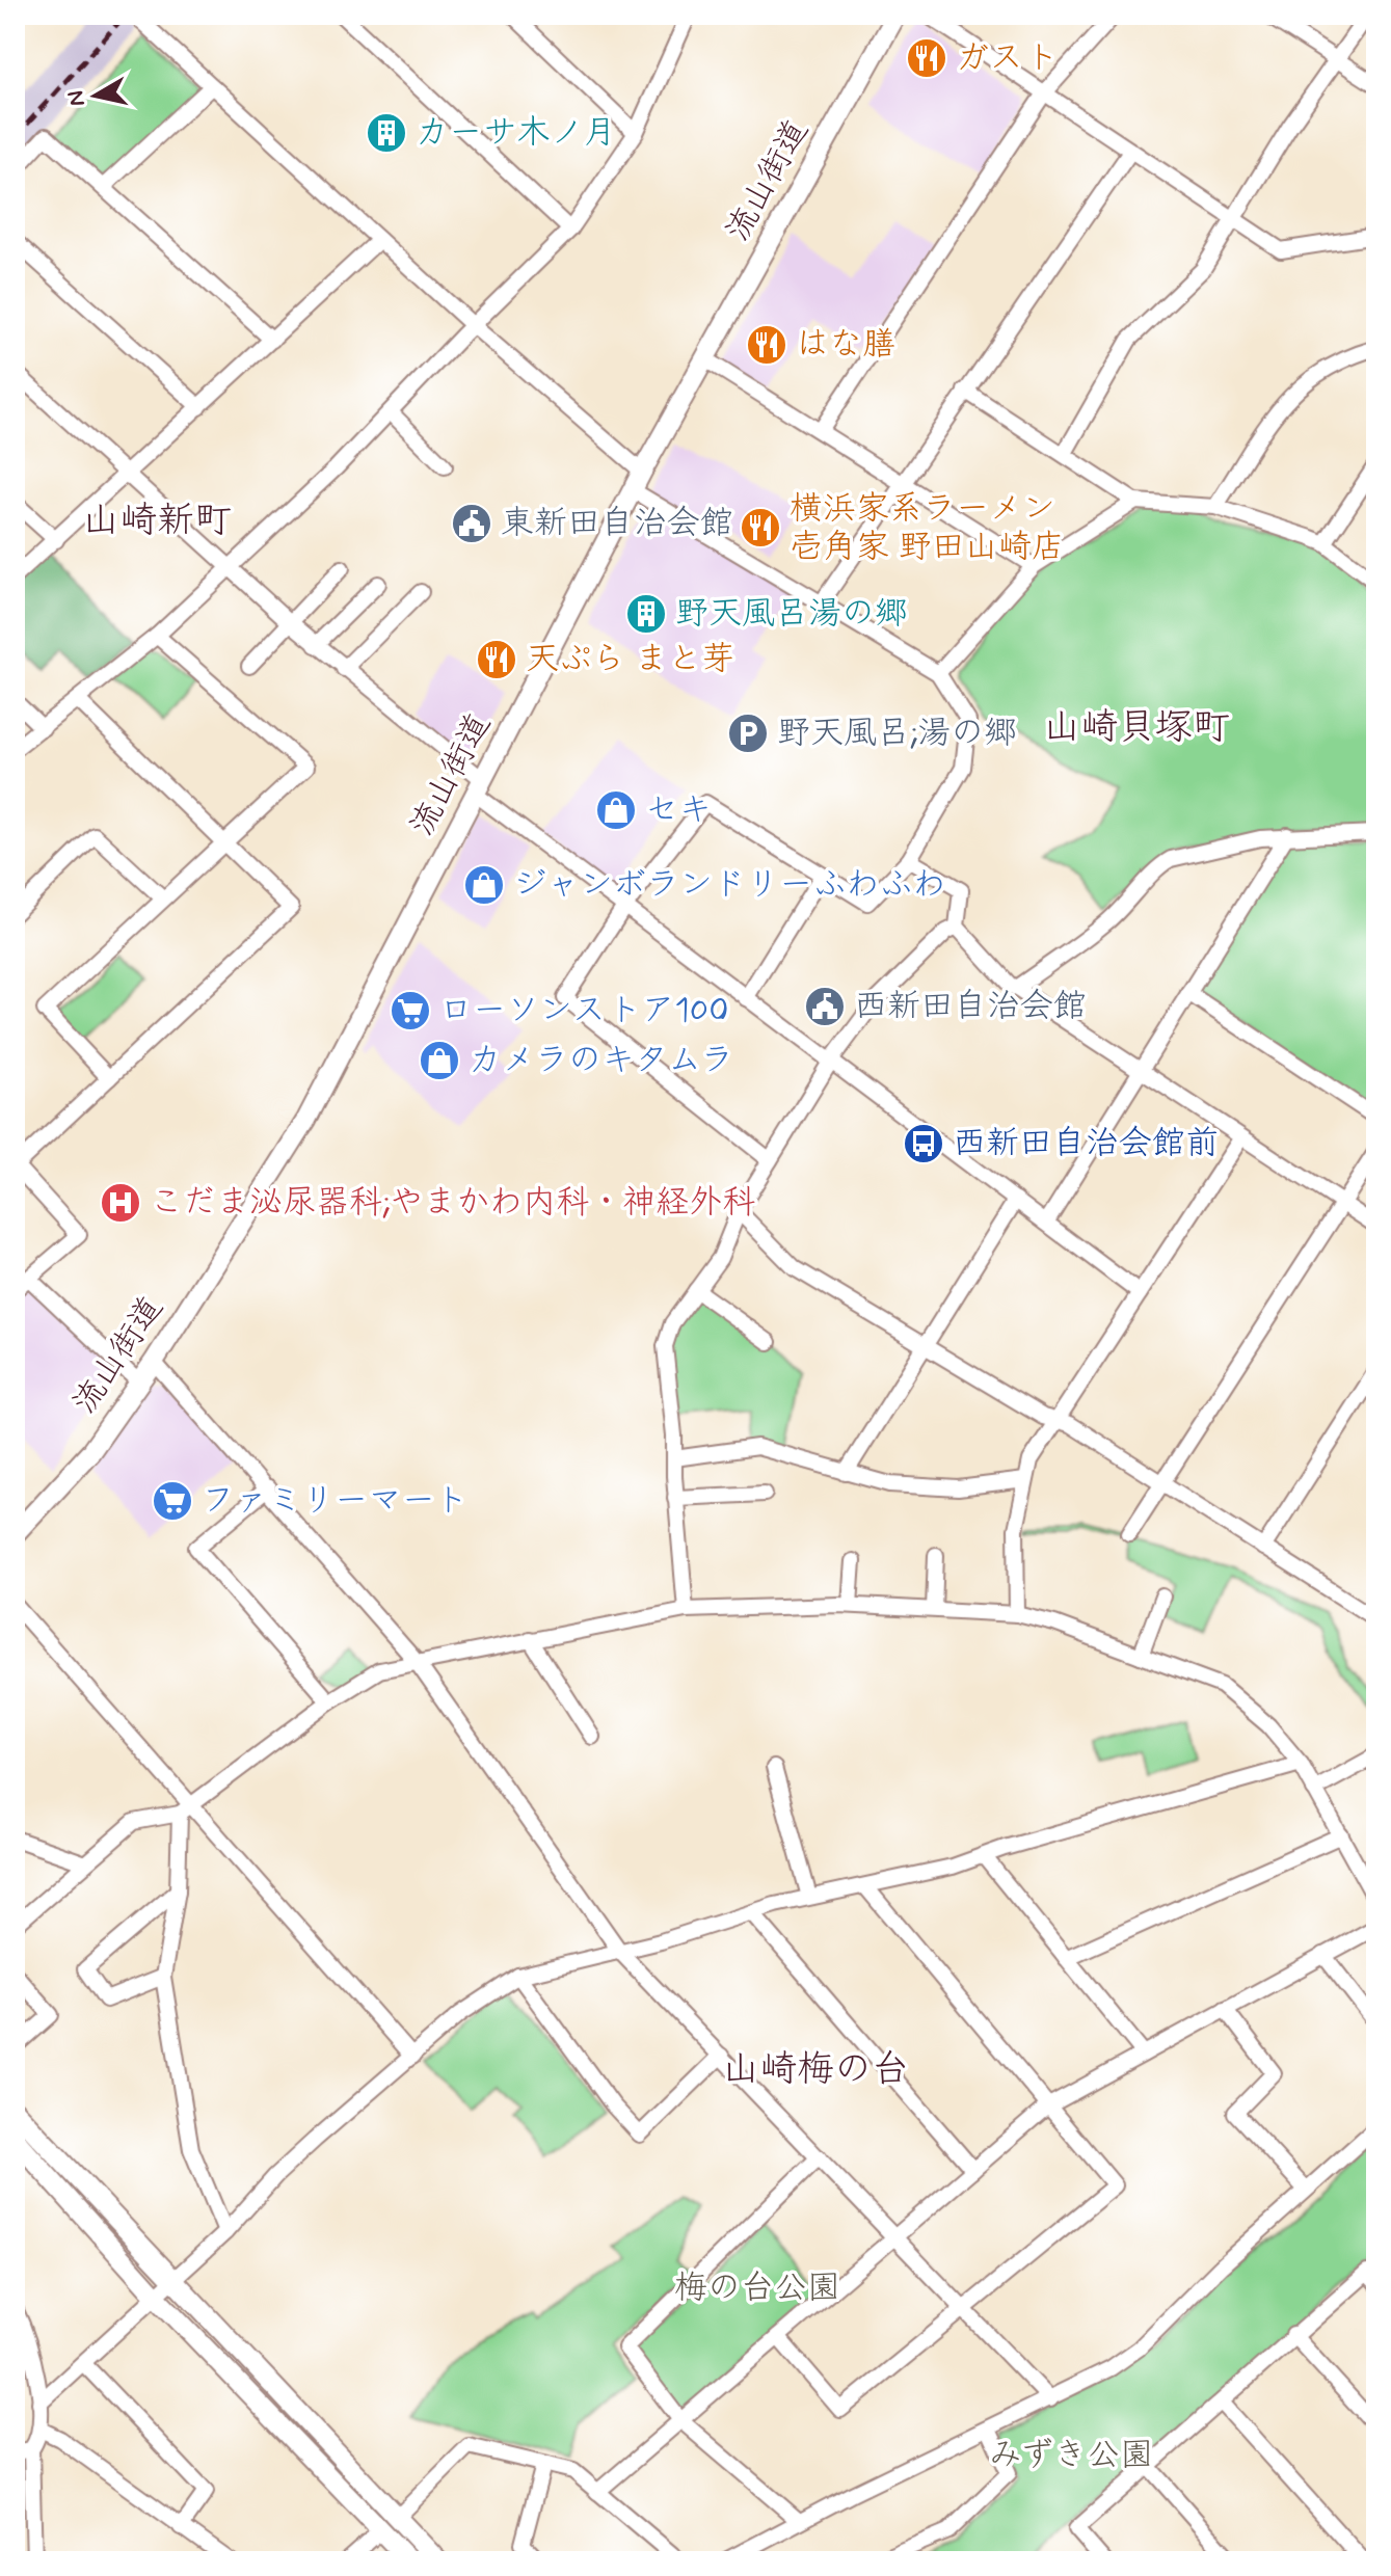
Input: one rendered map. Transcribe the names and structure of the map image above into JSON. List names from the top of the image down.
{
  "streets": {
    "street": ["流山街道"]
  },
  "districts": ["山崎新町", "山崎貝塚町", "山崎梅の台"],
  "parks": ["梅の台公園", "みずき公園"],
  "places": {
    "restaurant": [
      "ガスト",
      "はな膳",
      "横浜家系ラーメン 壱角家 野田山崎店",
      "天ぷら まと芽"
    ],
    "building": ["カーサ木ノ月", "野天風呂湯の郷"],
    "public building": ["東新田自治会館", "西新田自治会館"],
    "parking": ["野天風呂;湯の郷"],
    "shop": ["セキ", "ジャンボランドリーふわふわ", "カメラのキタムラ"],
    "supermarket": ["ローソンストア100", "ファミリーマート"],
    "bus stop": ["西新田自治会館前"],
    "hospital": ["こだま泌尿器科;やまかわ内科・神経外科"]
  },
  "north": "left"
}
